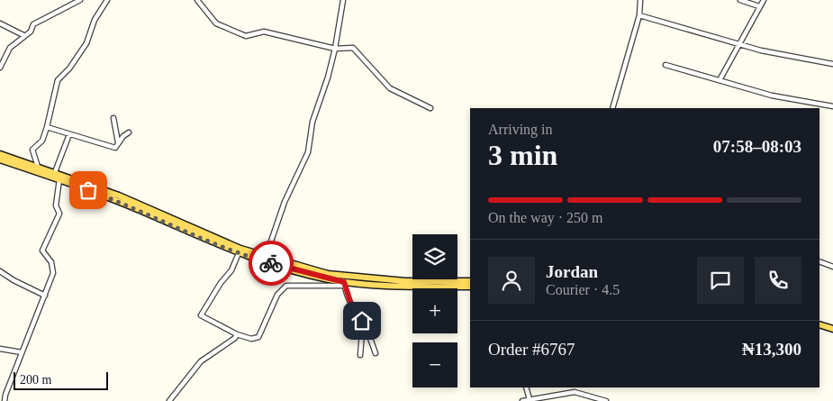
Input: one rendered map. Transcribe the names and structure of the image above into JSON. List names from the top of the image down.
{
  "scale_bar": "200 m",
  "page": {
    "heading": ["3 min", "Arriving in", "07:58–08:03"],
    "panel": [
      "Jordan",
      "Courier · 4.5",
      "Order #6767",
      "₦13,300"
    ],
    "bar": "On the way · 250 m",
    "map_buttons": ["+", "−"],
    "scale": "200 m"
  }
}
